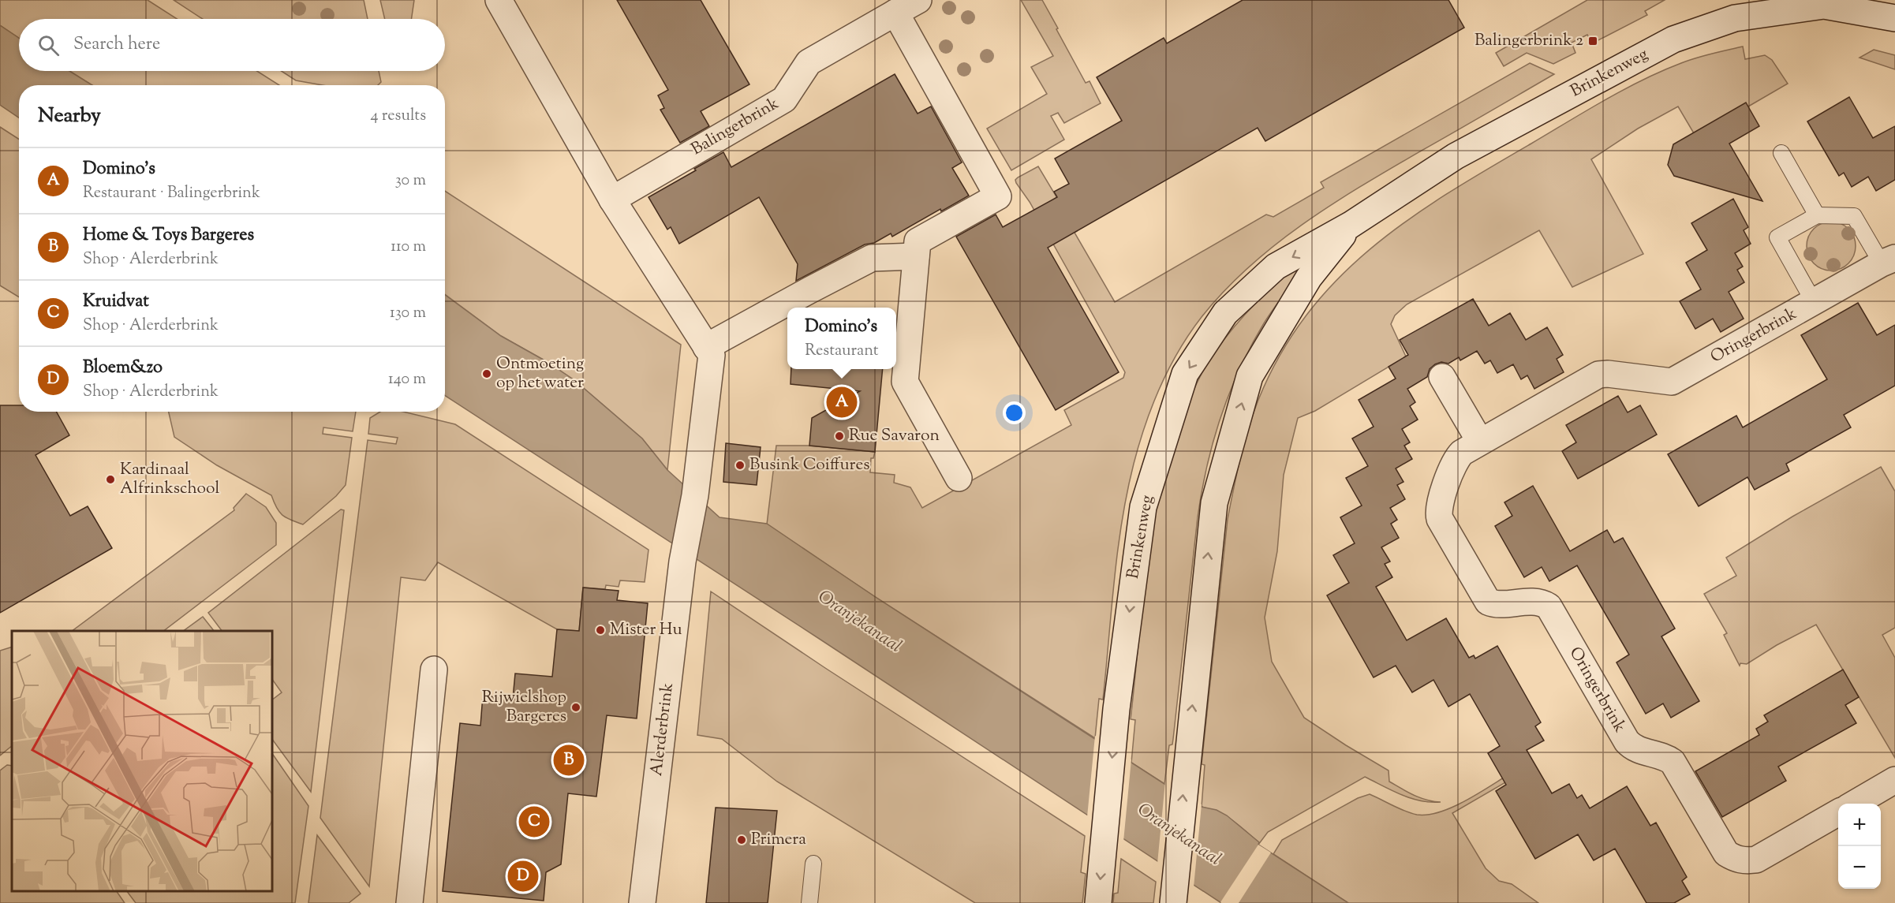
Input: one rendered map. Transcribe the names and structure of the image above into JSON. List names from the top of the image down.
{
  "streets": {
    "street": [
      "Brinkenweg",
      "Balingerbrink",
      "Oringerbrink",
      "Alerderbrink"
    ]
  },
  "water": ["Oranjekanaal"],
  "places": {
    "transit": ["Balingerbrink 2"],
    "other": [
      "Ontmoeting op het water",
      "Rue Savaron",
      "Busink Coiffures",
      "Kardinaal Alfrinkschool",
      "Mister Hu",
      "Rijwielshop Bargeres",
      "Primera"
    ]
  },
  "page": {
    "search": "Search here",
    "heading": ["Nearby", "4 results"],
    "list": [
      {
        "mark": "A",
        "name": "Domino's",
        "note": "Restaurant · Balingerbrink",
        "value": "30 m"
      },
      {
        "mark": "B",
        "name": "Home & Toys Bargeres",
        "note": "Shop · Alerderbrink",
        "value": "110 m"
      },
      {
        "mark": "C",
        "name": "Kruidvat",
        "note": "Shop · Alerderbrink",
        "value": "130 m"
      },
      {
        "mark": "D",
        "name": "Bloem&zo",
        "note": "Shop · Alerderbrink",
        "value": "140 m"
      }
    ],
    "popup": ["Domino's", "Restaurant"],
    "pins": [
      "A",
      "B",
      "C",
      "D"
    ],
    "map_buttons": ["+", "−"]
  }
}
